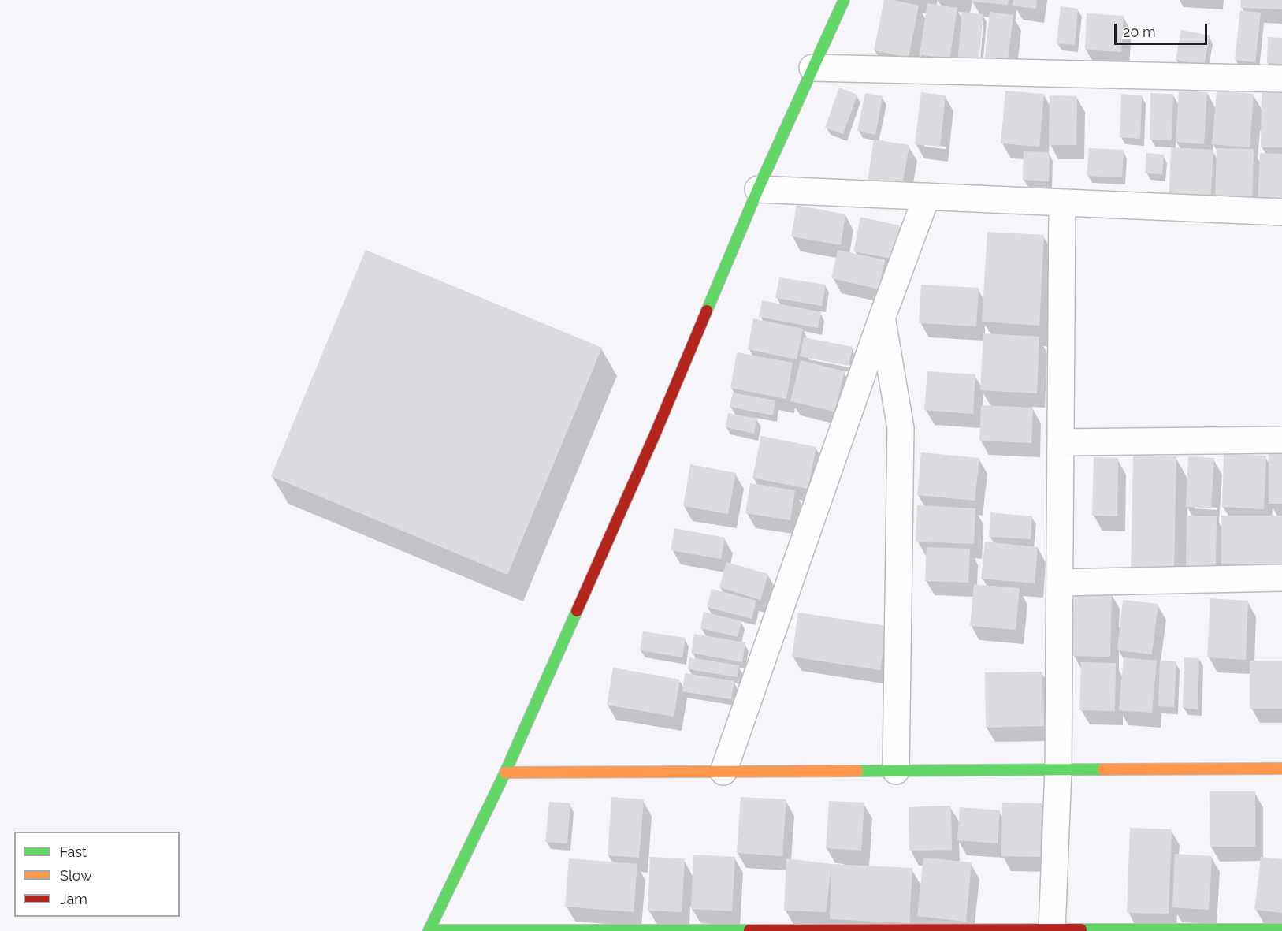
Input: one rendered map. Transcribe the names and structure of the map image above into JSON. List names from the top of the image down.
{
  "legend": ["Fast", "Slow", "Jam"],
  "scale_bar": "20 m"
}
